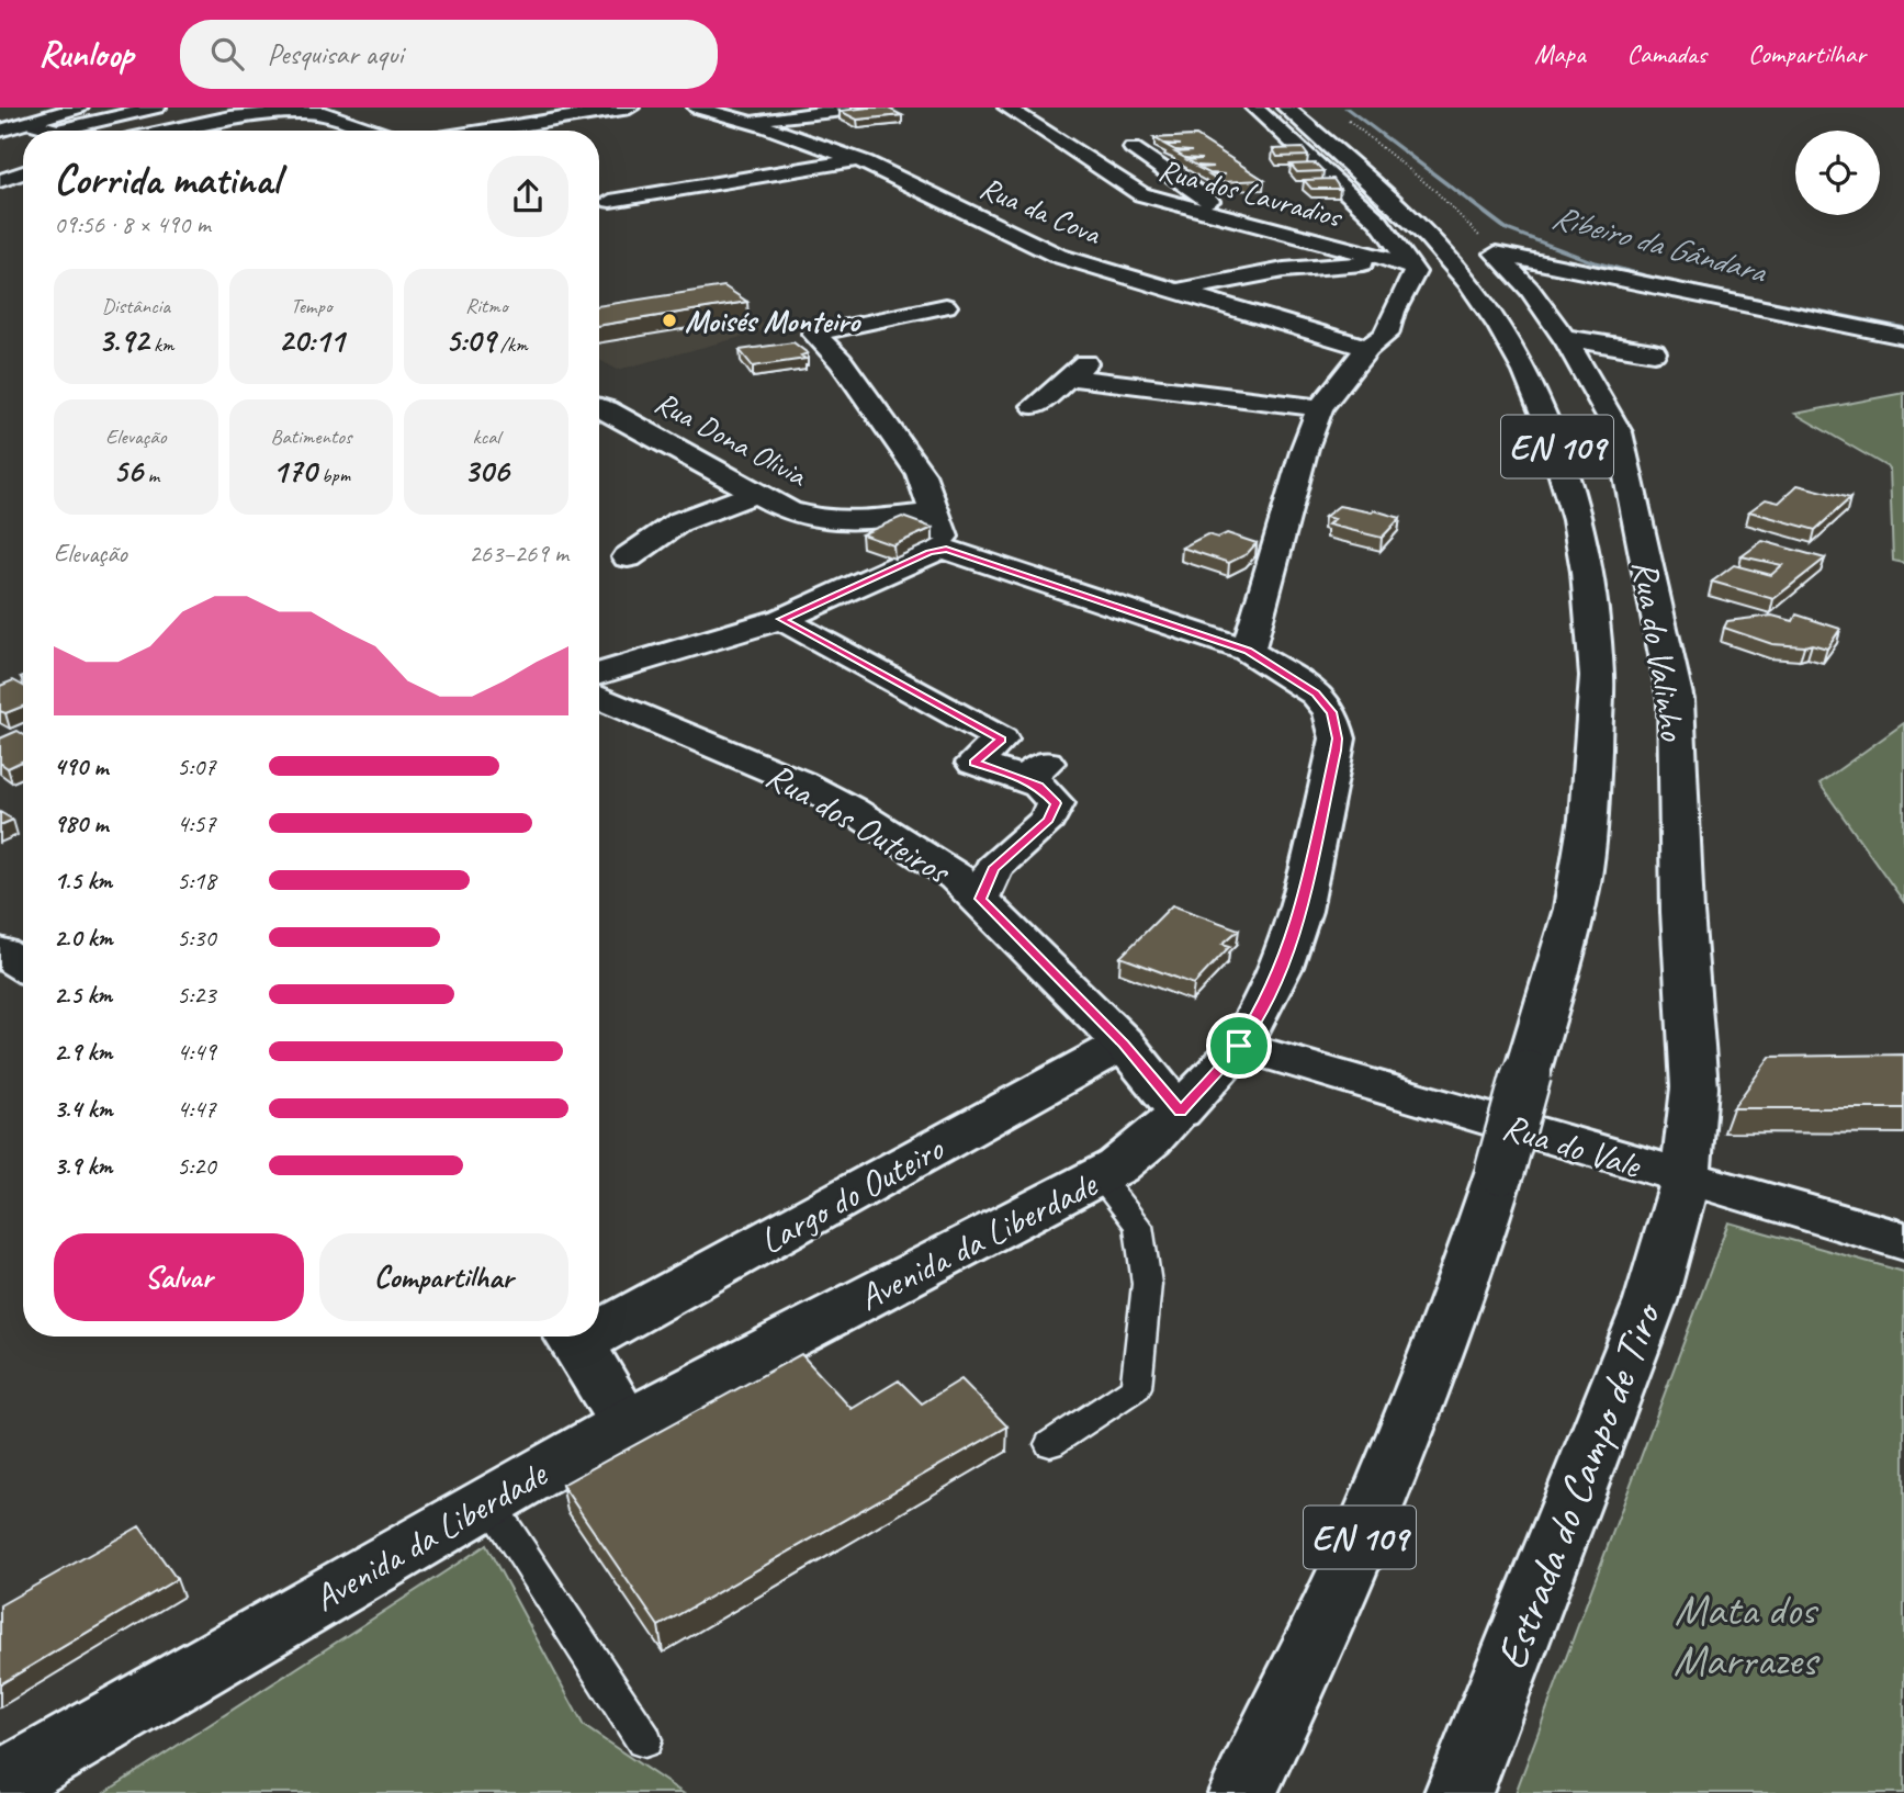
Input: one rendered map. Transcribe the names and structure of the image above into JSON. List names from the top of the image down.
{
  "streets": {
    "street": [
      "Rua dos Lavradios",
      "Rua da Cova",
      "Rua Dona Olivia",
      "EN 109",
      "Rua do Valinho",
      "Rua dos Outeiros",
      "Rua do Vale",
      "Largo do Outeiro",
      "Avenida da Liberdade",
      "Estrada do Campo de Tiro"
    ]
  },
  "crossings": [
    ["Rua do Valinho", "Rua do Vale"],
    ["Rua do Valinho", "Estrada do Campo de Tiro"],
    ["Rua dos Outeiros", "Largo do Outeiro"],
    ["Rua dos Outeiros", "Avenida da Liberdade"],
    ["Rua do Vale", "Avenida da Liberdade"],
    ["Rua do Vale", "Estrada do Campo de Tiro"]
  ],
  "water": ["Ribeiro da Gândara"],
  "parks": ["Mata dos Marrazes"],
  "places": ["Moisés Monteiro"],
  "page": {
    "header": "Runloop",
    "search": "Pesquisar aqui",
    "nav": ["Mapa", "Camadas", "Compartilhar"],
    "heading": ["Corrida matinal", "09:56 · 8 × 490 m"],
    "stats": [
      ["Distância", "3.92 km"],
      ["Tempo", "20:11"],
      ["Ritmo", "5:09 /km"],
      ["Elevação", "56 m"],
      ["Batimentos", "170 bpm"],
      ["kcal", "306"]
    ],
    "chart": ["Elevação", "263–269 m"],
    "list": [
      {
        "name": "490 m",
        "note": "5:07"
      },
      {
        "name": "980 m",
        "note": "4:57"
      },
      {
        "name": "1.5 km",
        "note": "5:18"
      },
      {
        "name": "2.0 km",
        "note": "5:30"
      },
      {
        "name": "2.5 km",
        "note": "5:23"
      },
      {
        "name": "2.9 km",
        "note": "4:49"
      },
      {
        "name": "3.4 km",
        "note": "4:47"
      },
      {
        "name": "3.9 km",
        "note": "5:20"
      }
    ],
    "buttons": ["Salvar", "Compartilhar"]
  }
}
